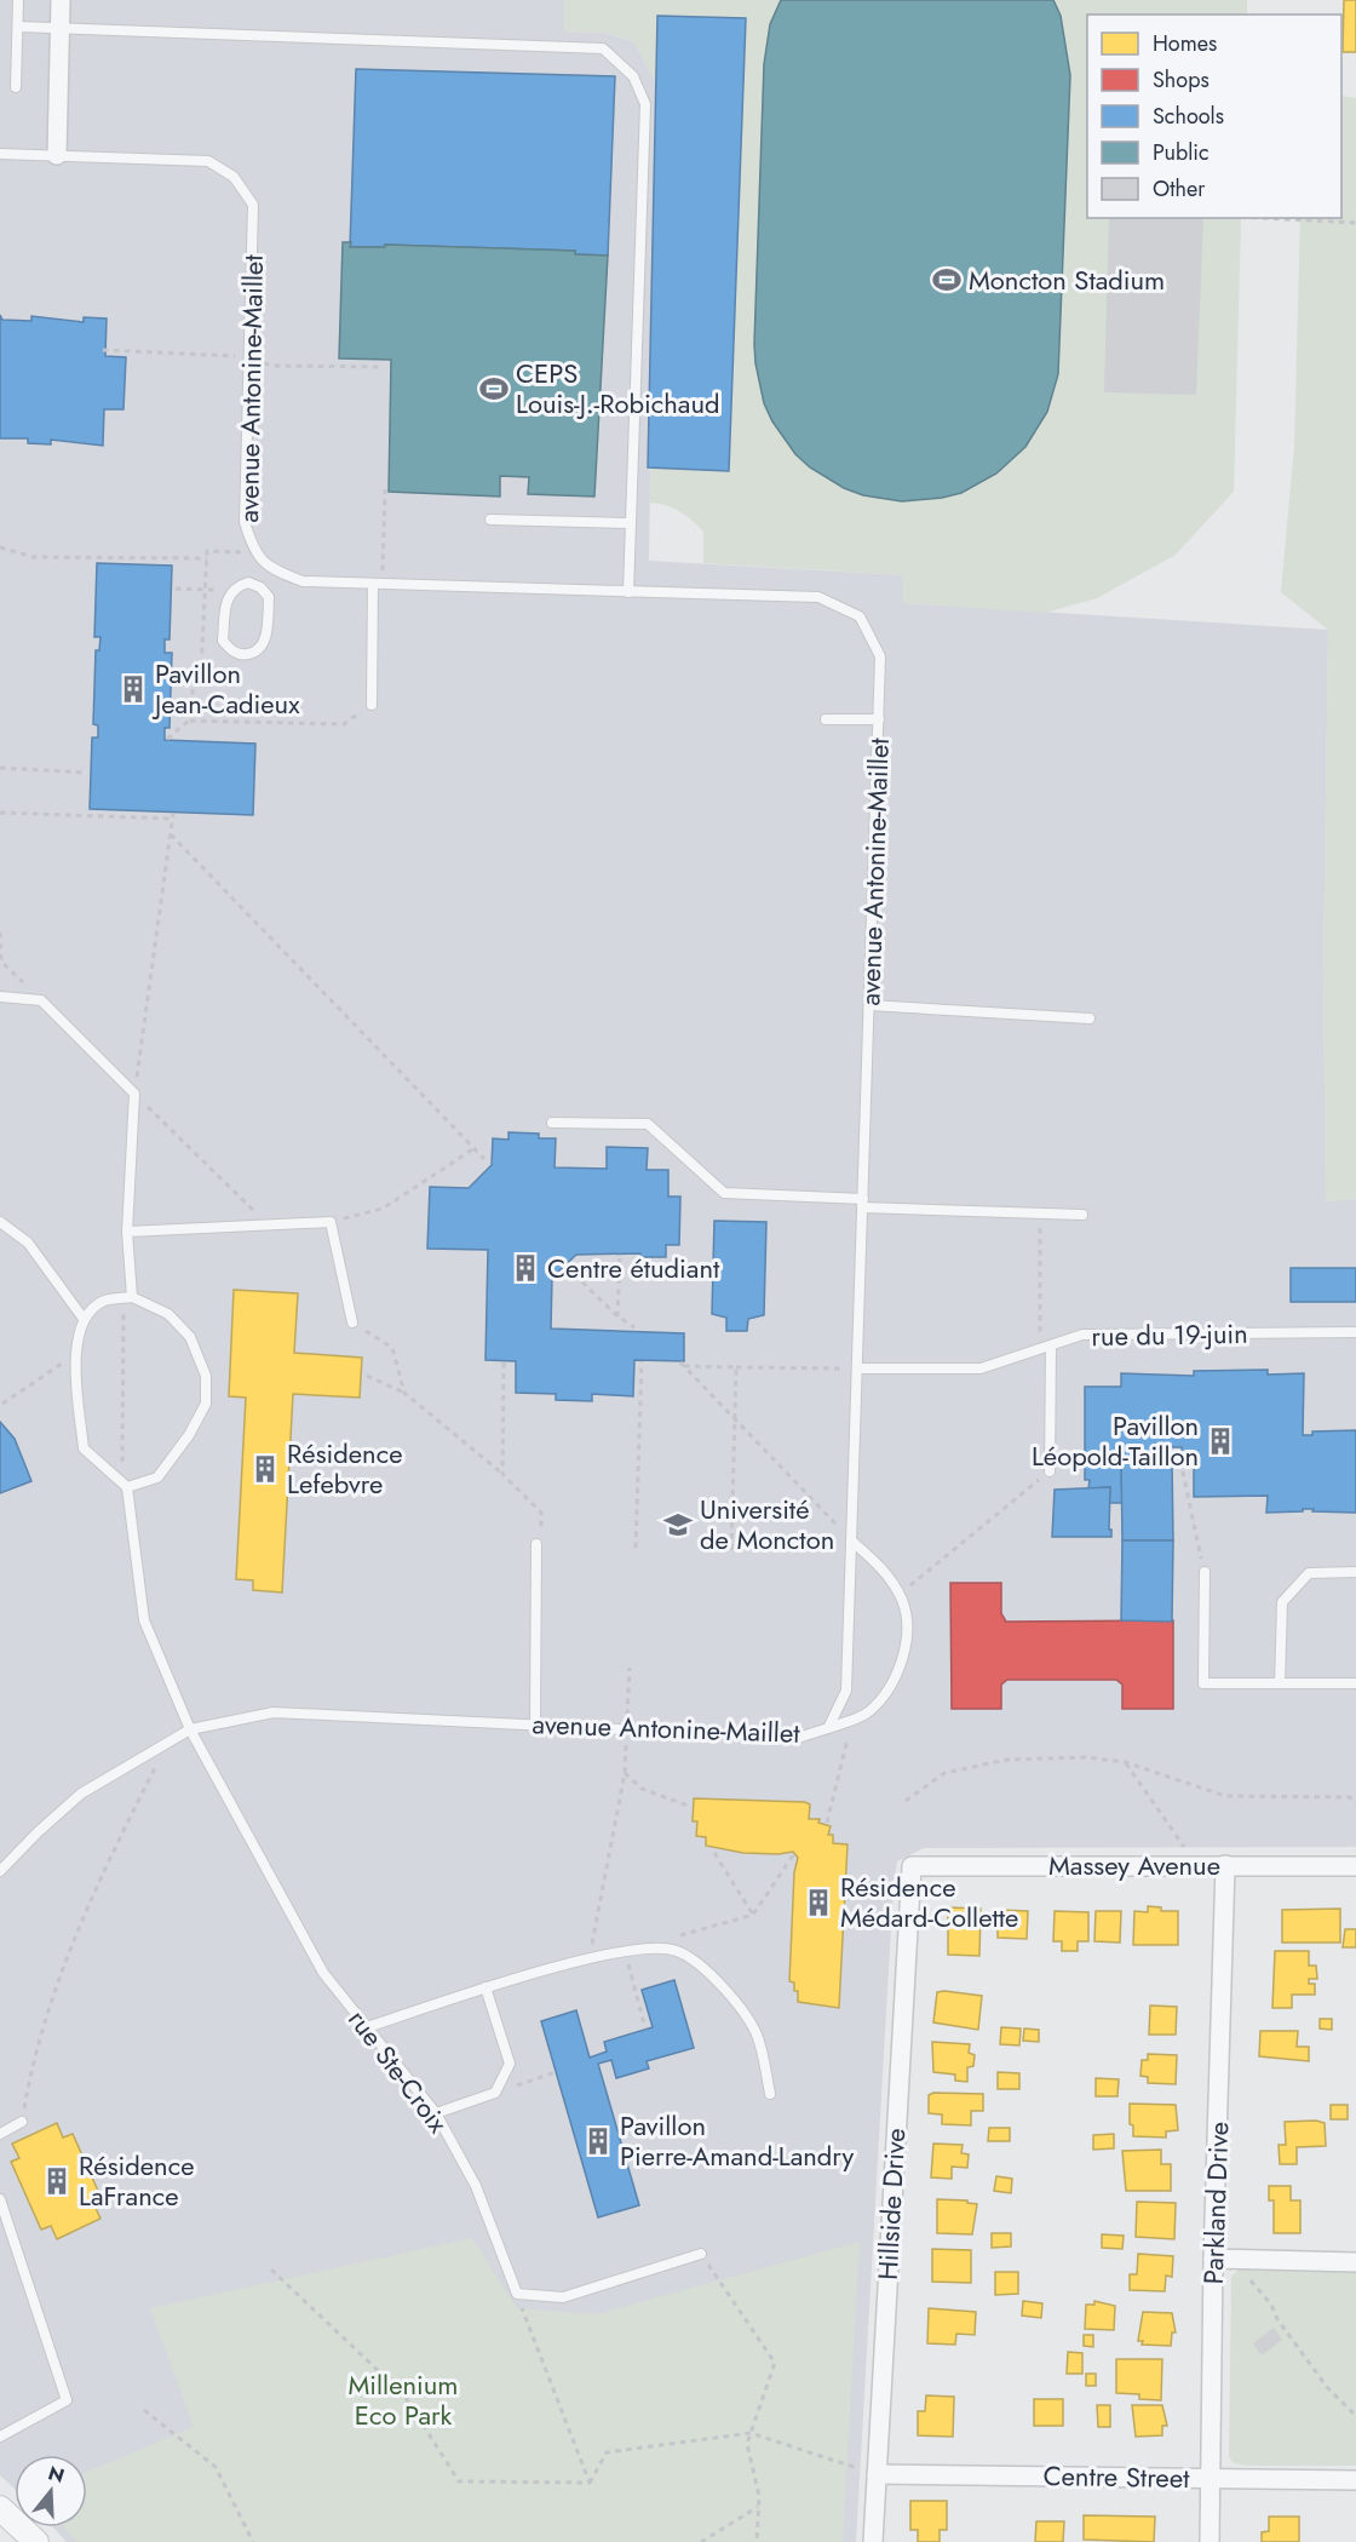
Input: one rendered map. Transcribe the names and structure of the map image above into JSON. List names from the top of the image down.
{
  "streets": {
    "street": [
      "Massey Avenue",
      "Parkland Drive",
      "Hillside Drive",
      "Centre Street"
    ],
    "lane": ["avenue Antonine-Maillet", "rue du 19-juin", "rue Ste-Croix"]
  },
  "crossings": [
    ["avenue Antonine-Maillet", "rue du 19-juin"],
    ["avenue Antonine-Maillet", "rue Ste-Croix"],
    ["Massey Avenue", "Parkland Drive"],
    ["Massey Avenue", "Hillside Drive"],
    ["Parkland Drive", "Centre Street"],
    ["Hillside Drive", "Centre Street"]
  ],
  "parks": ["Millenium Eco Park"],
  "places": {
    "sports": ["Moncton Stadium", "CEPS Louis-J.-Robichaud"],
    "building": [
      "Pavillon Jean-Cadieux",
      "Centre étudiant",
      "Pavillon Léopold-Taillon",
      "Résidence Lefebvre",
      "Résidence Médard-Collette",
      "Pavillon Pierre-Amand-Landry",
      "Résidence LaFrance"
    ],
    "school or university": ["Université de Moncton"]
  },
  "legend": [
    "Homes",
    "Shops",
    "Schools",
    "Public",
    "Other"
  ],
  "north": "top"
}
